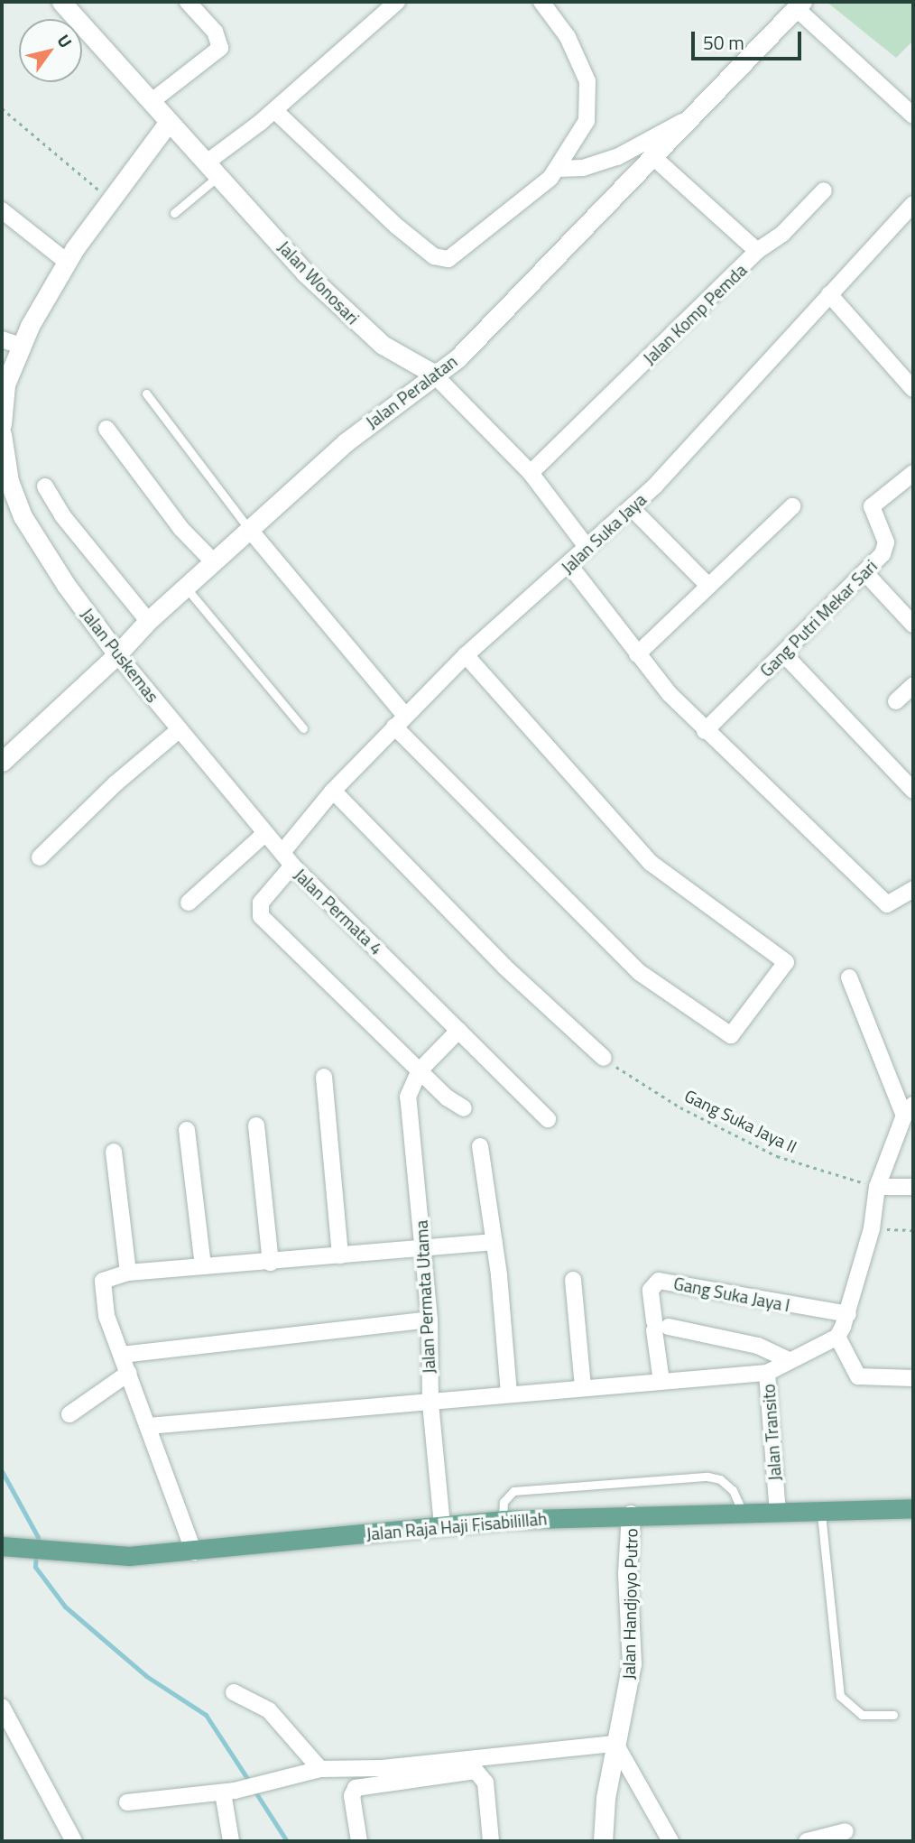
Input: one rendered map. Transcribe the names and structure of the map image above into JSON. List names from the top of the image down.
{
  "streets": {
    "main road": ["Jalan Raja Haji Fisabilillah"],
    "street": [
      "Jalan Wonosari",
      "Jalan Komp Pemda",
      "Jalan Peralatan",
      "Jalan Suka Jaya",
      "Gang Putri Mekar Sari",
      "Jalan Puskemas",
      "Jalan Permata 4",
      "Gang Suka Jaya I",
      "Jalan Permata Utama",
      "Jalan Transito",
      "Jalan Handjoyo Putro"
    ],
    "path": ["Gang Suka Jaya II"]
  },
  "crossings": [
    ["Jalan Wonosari", "Jalan Komp Pemda"],
    ["Jalan Wonosari", "Jalan Peralatan"],
    ["Jalan Wonosari", "Jalan Suka Jaya"],
    ["Jalan Komp Pemda", "Jalan Peralatan"],
    ["Jalan Peralatan", "Jalan Puskemas"],
    ["Jalan Suka Jaya", "Jalan Puskemas"],
    ["Jalan Puskemas", "Jalan Permata 4"],
    ["Jalan Permata 4", "Jalan Permata Utama"],
    ["Jalan Permata Utama", "Jalan Raja Haji Fisabilillah"],
    ["Jalan Transito", "Jalan Raja Haji Fisabilillah"],
    ["Jalan Raja Haji Fisabilillah", "Jalan Handjoyo Putro"]
  ],
  "scale_bar": "50 m",
  "north": "top right"
}
